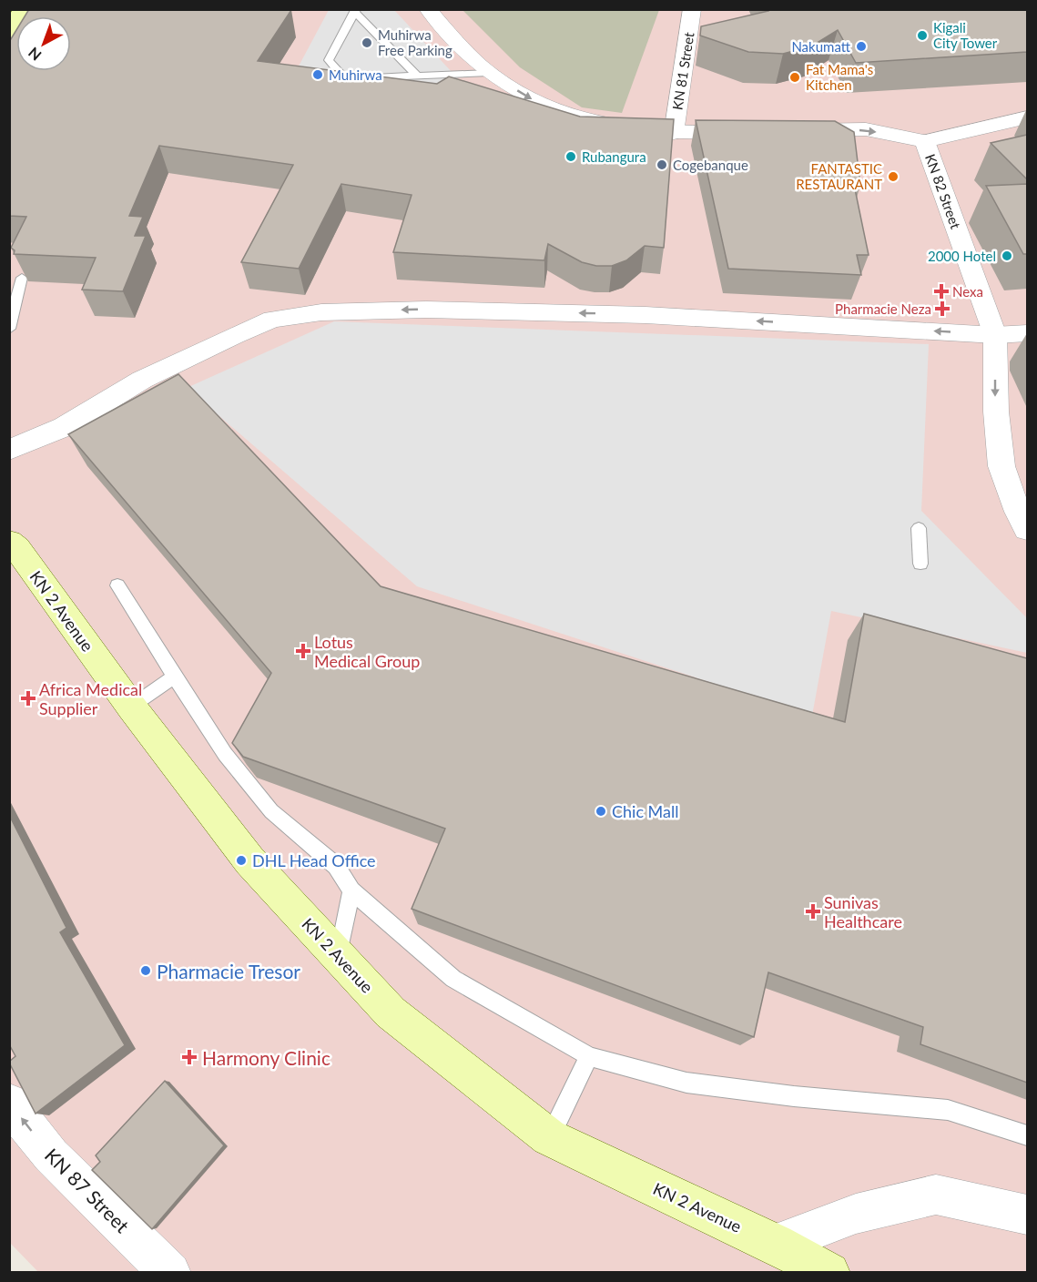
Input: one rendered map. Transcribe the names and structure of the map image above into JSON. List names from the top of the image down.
{
  "streets": {
    "main road": ["KN 2 Avenue"],
    "street": ["KN 81 Street", "KN 82 Street", "KN 87 Street"]
  },
  "one_way": ["KN 82 Street", "KN 87 Street"],
  "places": {
    "other": [
      "Kigali City Tower",
      "Muhirwa Free Parking",
      "Nakumatt",
      "Muhirwa",
      "Fat Mama's Kitchen",
      "Rubangura",
      "Cogebanque",
      "FANTASTIC RESTAURANT",
      "2000 Hotel",
      "Chic Mall",
      "DHL Head Office",
      "Pharmacie Tresor"
    ],
    "health": [
      "Nexa",
      "Pharmacie Neza",
      "Lotus Medical Group",
      "Africa Medical Supplier",
      "Sunivas Healthcare",
      "Harmony Clinic"
    ]
  },
  "north": "bottom left"
}
